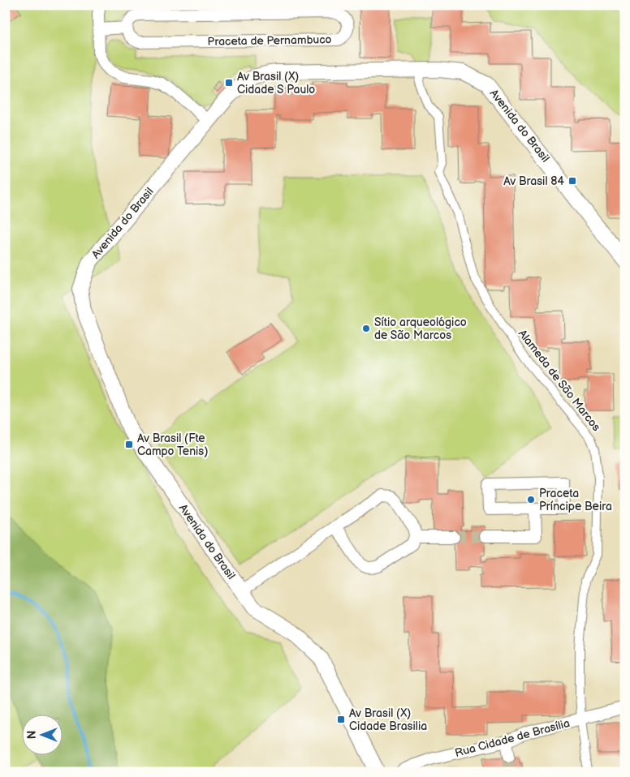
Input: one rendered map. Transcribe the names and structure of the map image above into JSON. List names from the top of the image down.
{
  "streets": {
    "street": [
      "Praceta de Pernambuco",
      "Avenida do Brasil",
      "Alameda de São Marcos",
      "Rua Cidade de Brasília"
    ]
  },
  "crossings": [
    ["Avenida do Brasil", "Alameda de São Marcos"],
    ["Alameda de São Marcos", "Rua Cidade de Brasília"]
  ],
  "places": {
    "transit": [
      "Av Brasil (X) Cidade S Paulo",
      "Av Brasil 84",
      "Av Brasil (Fte Campo Tenis)",
      "Av Brasil (X) Cidade Brasilia"
    ],
    "other": ["Sítio arqueológico de São Marcos", "Praceta Príncipe Beira"]
  },
  "north": "left"
}
